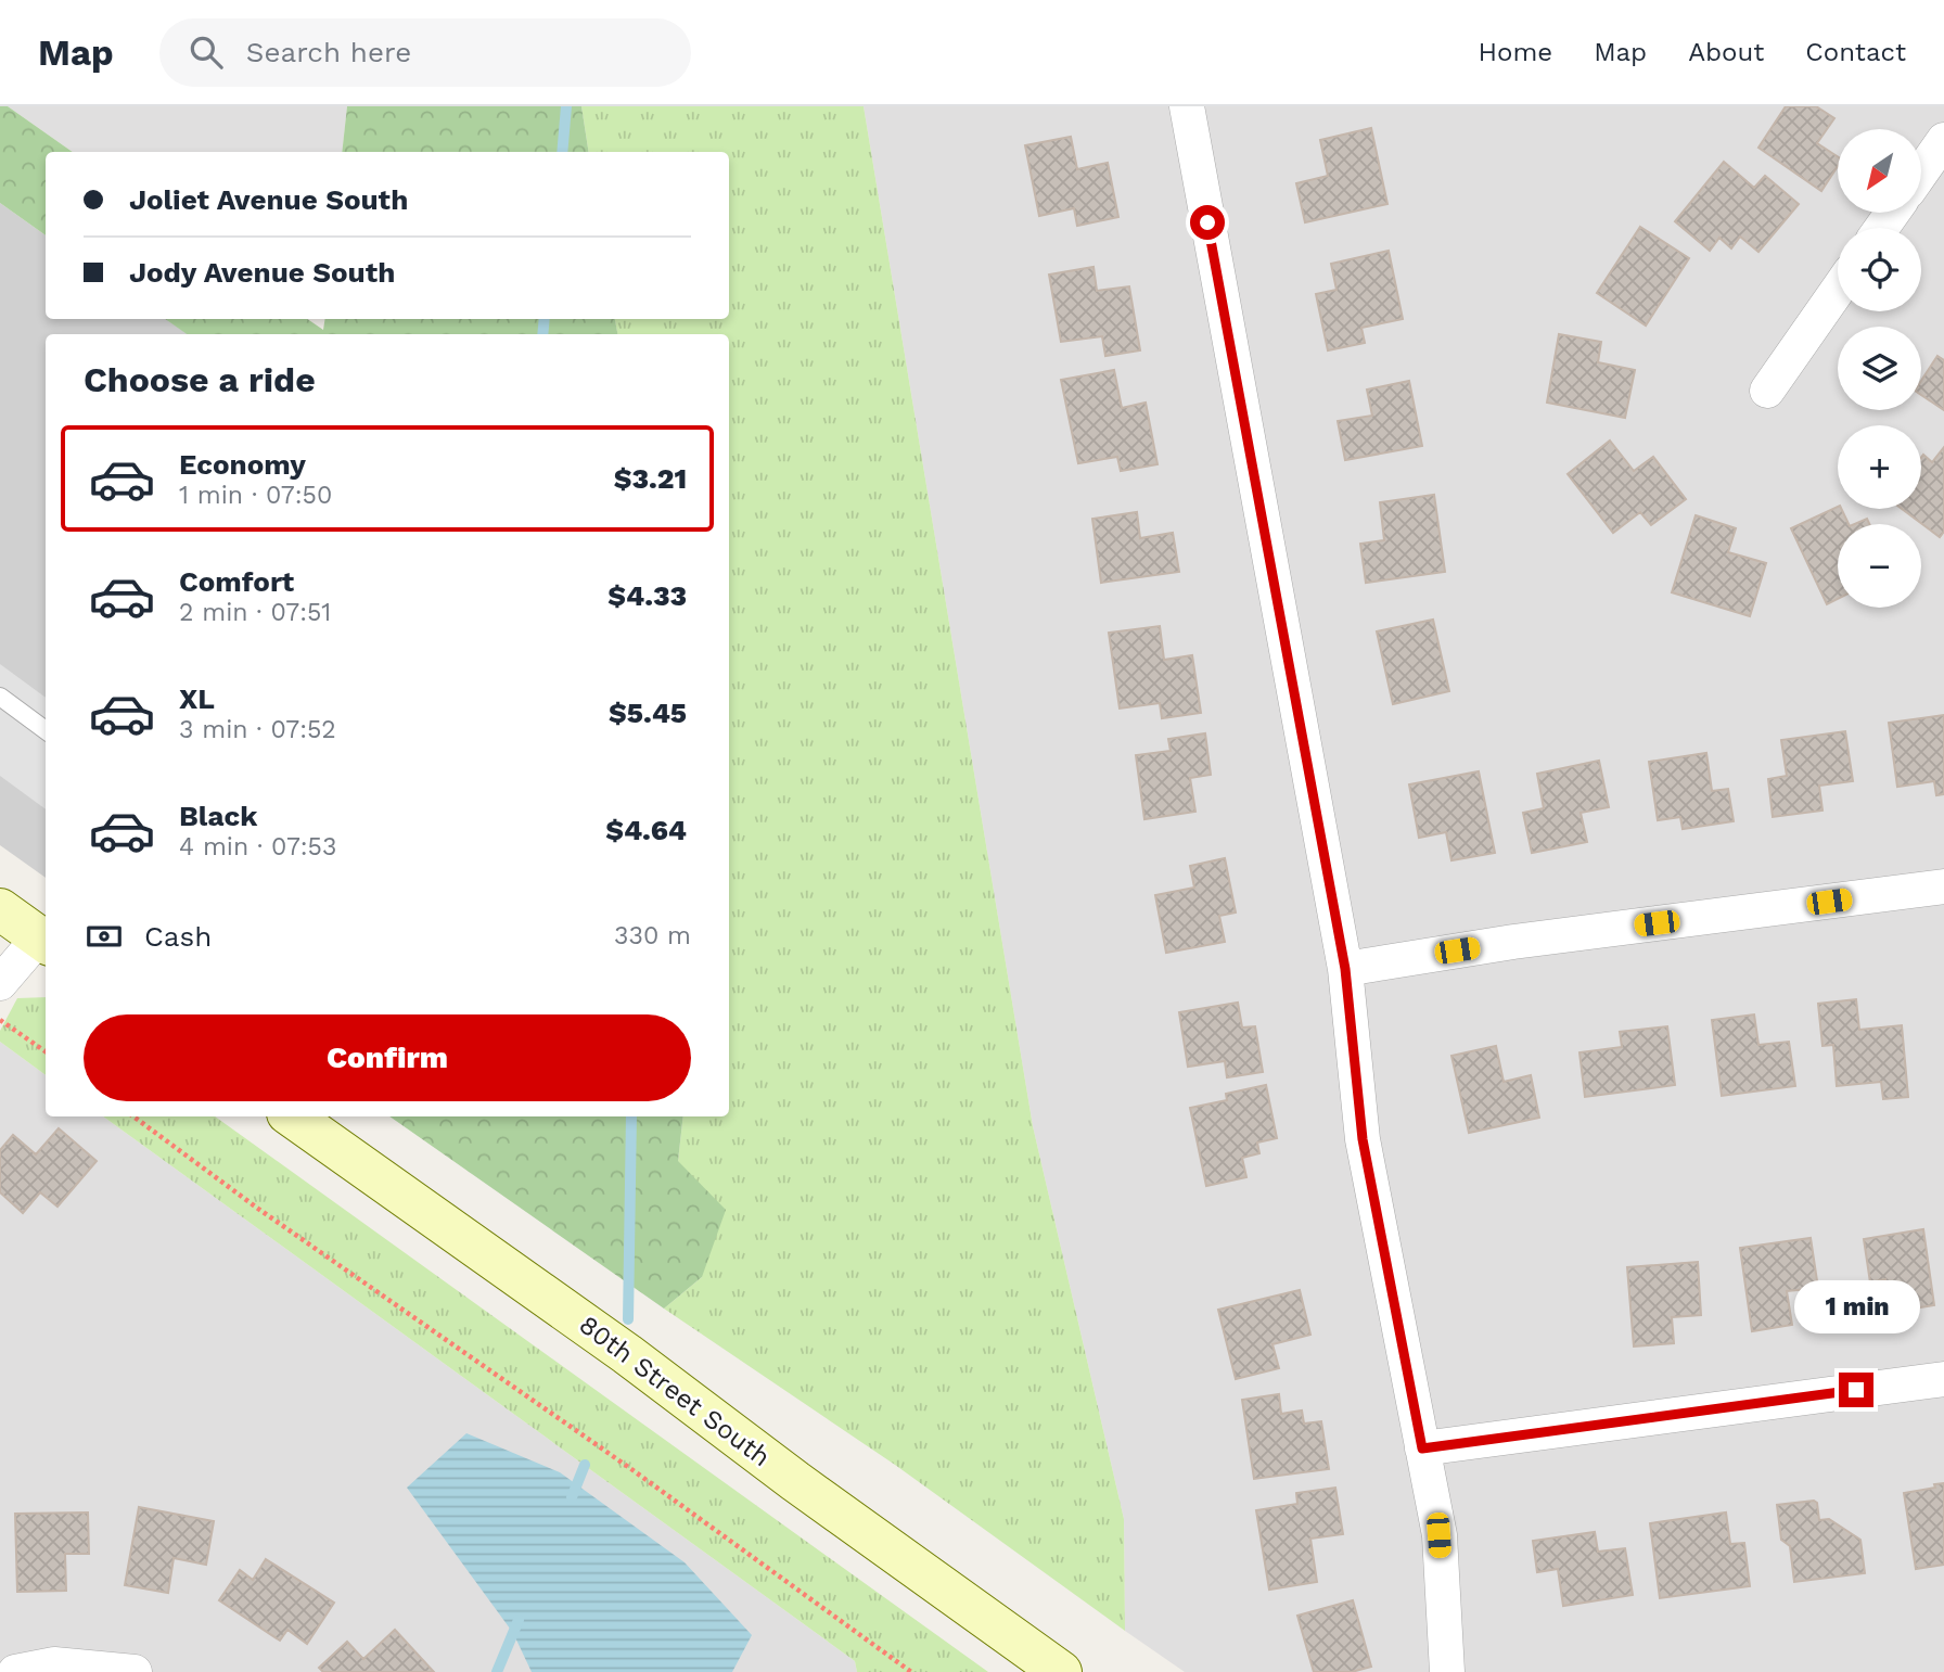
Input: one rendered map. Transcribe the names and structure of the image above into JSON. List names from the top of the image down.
{
  "streets": {
    "main road": ["80th Street South"]
  },
  "north": "bottom left",
  "page": {
    "header": "Map",
    "search": "Search here",
    "nav": [
      "Home",
      "Map",
      "About",
      "Contact"
    ],
    "map_buttons": ["+", "−"],
    "banner": ["Joliet Avenue South", "Jody Avenue South"],
    "heading": "Choose a ride",
    "list": [
      {
        "name": "Economy",
        "note": "1 min · 07:50",
        "value": "$3.21"
      },
      {
        "name": "Comfort",
        "note": "2 min · 07:51",
        "value": "$4.33"
      },
      {
        "name": "XL",
        "note": "3 min · 07:52",
        "value": "$5.45"
      },
      {
        "name": "Black",
        "note": "4 min · 07:53",
        "value": "$4.64"
      }
    ],
    "pay": ["Cash", "330 m"],
    "buttons": "Confirm",
    "bubble": "1 min"
  }
}
